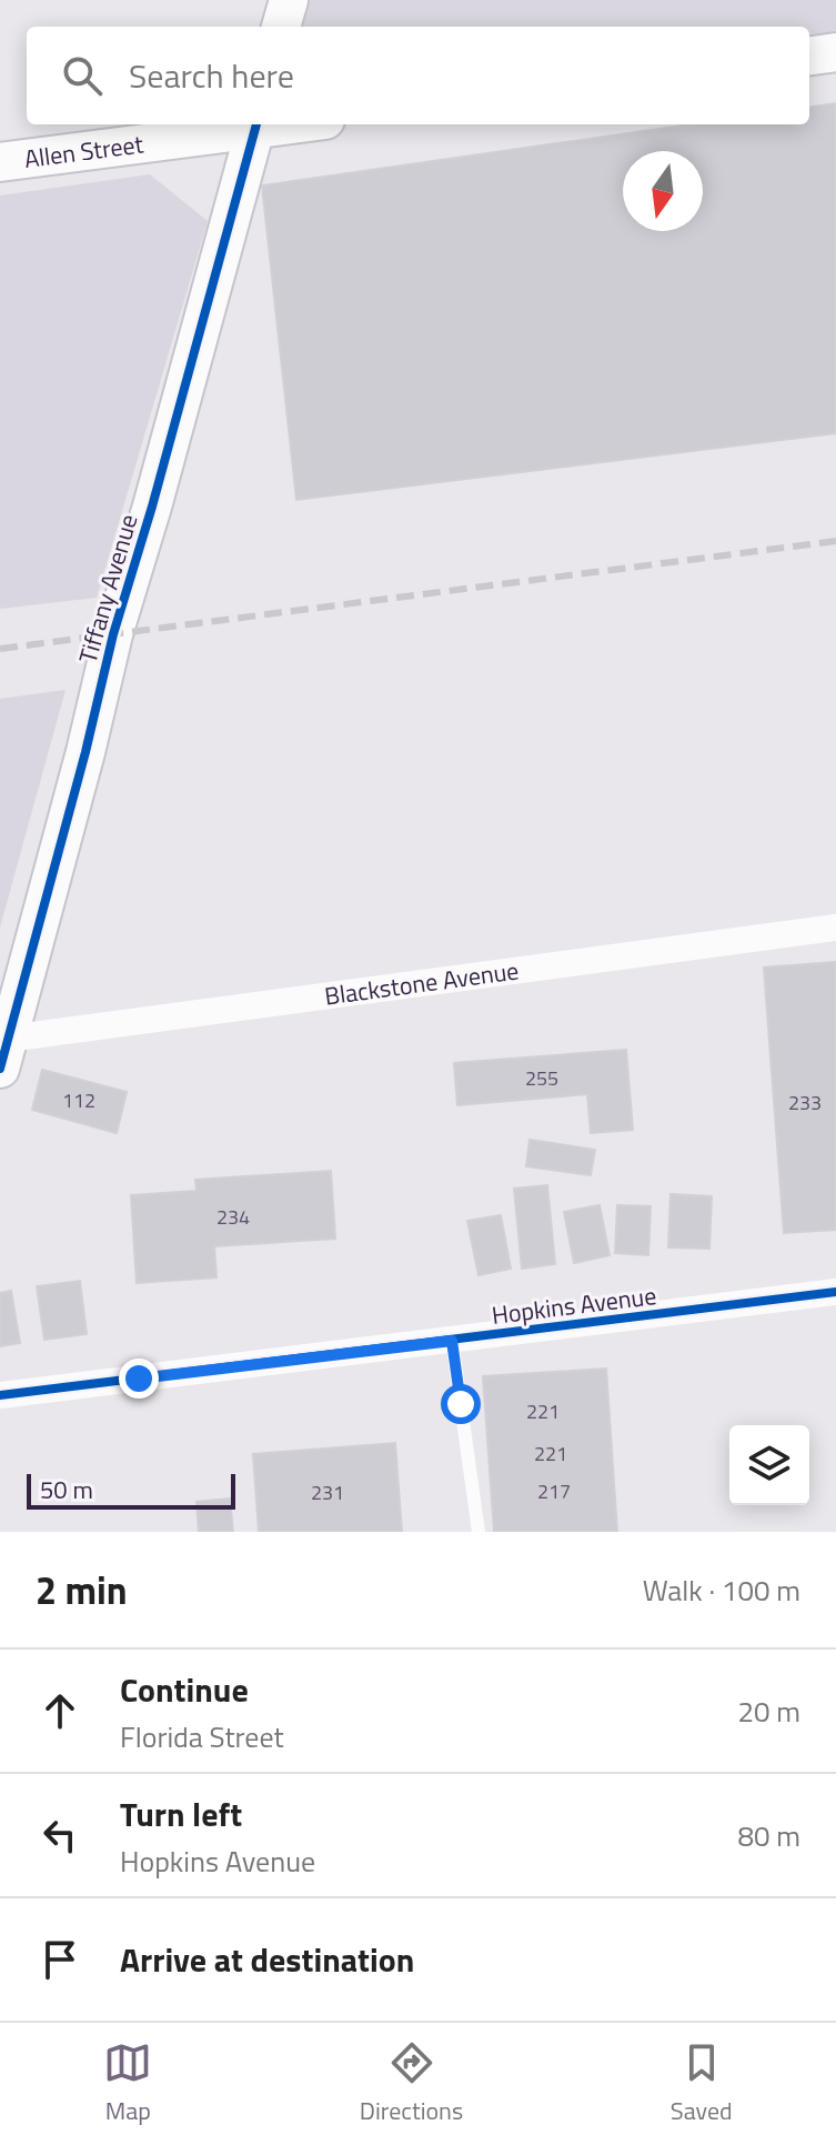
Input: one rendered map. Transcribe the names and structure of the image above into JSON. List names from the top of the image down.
{
  "streets": {
    "street": [
      "Allen Street",
      "Tiffany Avenue",
      "Blackstone Avenue",
      "Hopkins Avenue"
    ]
  },
  "crossings": [
    ["Allen Street", "Tiffany Avenue"],
    ["Tiffany Avenue", "Blackstone Avenue"]
  ],
  "house_numbers": [
    "255",
    "112",
    "233",
    "234",
    "221",
    "221",
    "217",
    "231"
  ],
  "scale_bar": "50 m",
  "north": "bottom",
  "page": {
    "search": "Search here",
    "scale": "50 m",
    "heading": ["2 min", "Walk · 100 m"],
    "list": [
      ["Continue", "Florida Street", "20 m"],
      ["Turn left", "Hopkins Avenue", "80 m"],
      "Arrive at destination"
    ],
    "nav": ["Map", "Directions", "Saved"]
  }
}
